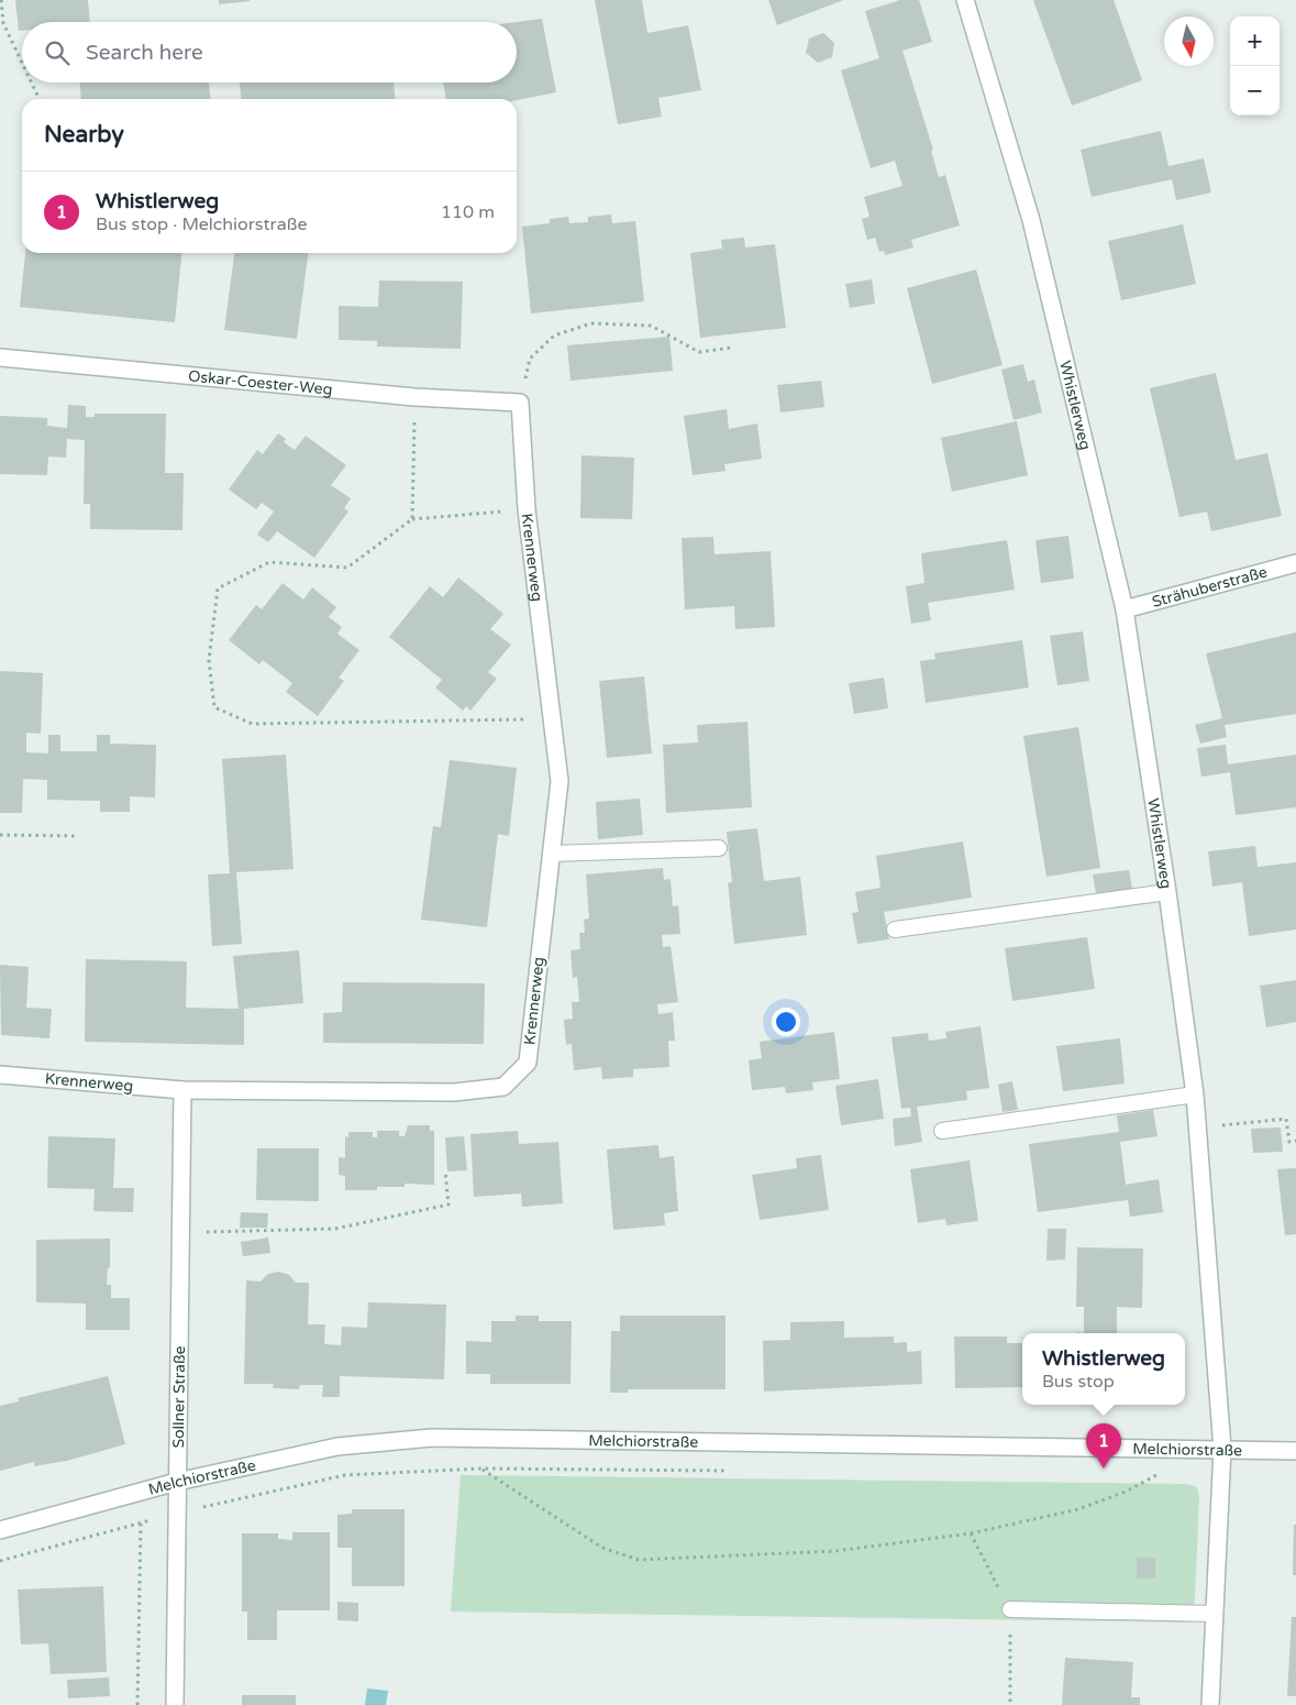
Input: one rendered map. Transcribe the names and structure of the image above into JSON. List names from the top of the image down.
{
  "streets": {
    "street": [
      "Oskar-Coester-Weg",
      "Whistlerweg",
      "Krennerweg",
      "Strähuberstraße",
      "Sollner Straße",
      "Melchiorstraße"
    ]
  },
  "crossings": [
    ["Oskar-Coester-Weg", "Krennerweg"],
    ["Whistlerweg", "Strähuberstraße"],
    ["Whistlerweg", "Melchiorstraße"],
    ["Krennerweg", "Sollner Straße"],
    ["Sollner Straße", "Melchiorstraße"]
  ],
  "north": "bottom",
  "page": {
    "map_buttons": ["+", "−"],
    "search": "Search here",
    "heading": "Nearby",
    "list": [
      {
        "mark": "1",
        "name": "Whistlerweg",
        "note": "Bus stop · Melchiorstraße",
        "value": "110 m"
      }
    ],
    "popup": ["Whistlerweg", "Bus stop"],
    "pins": "1"
  }
}
